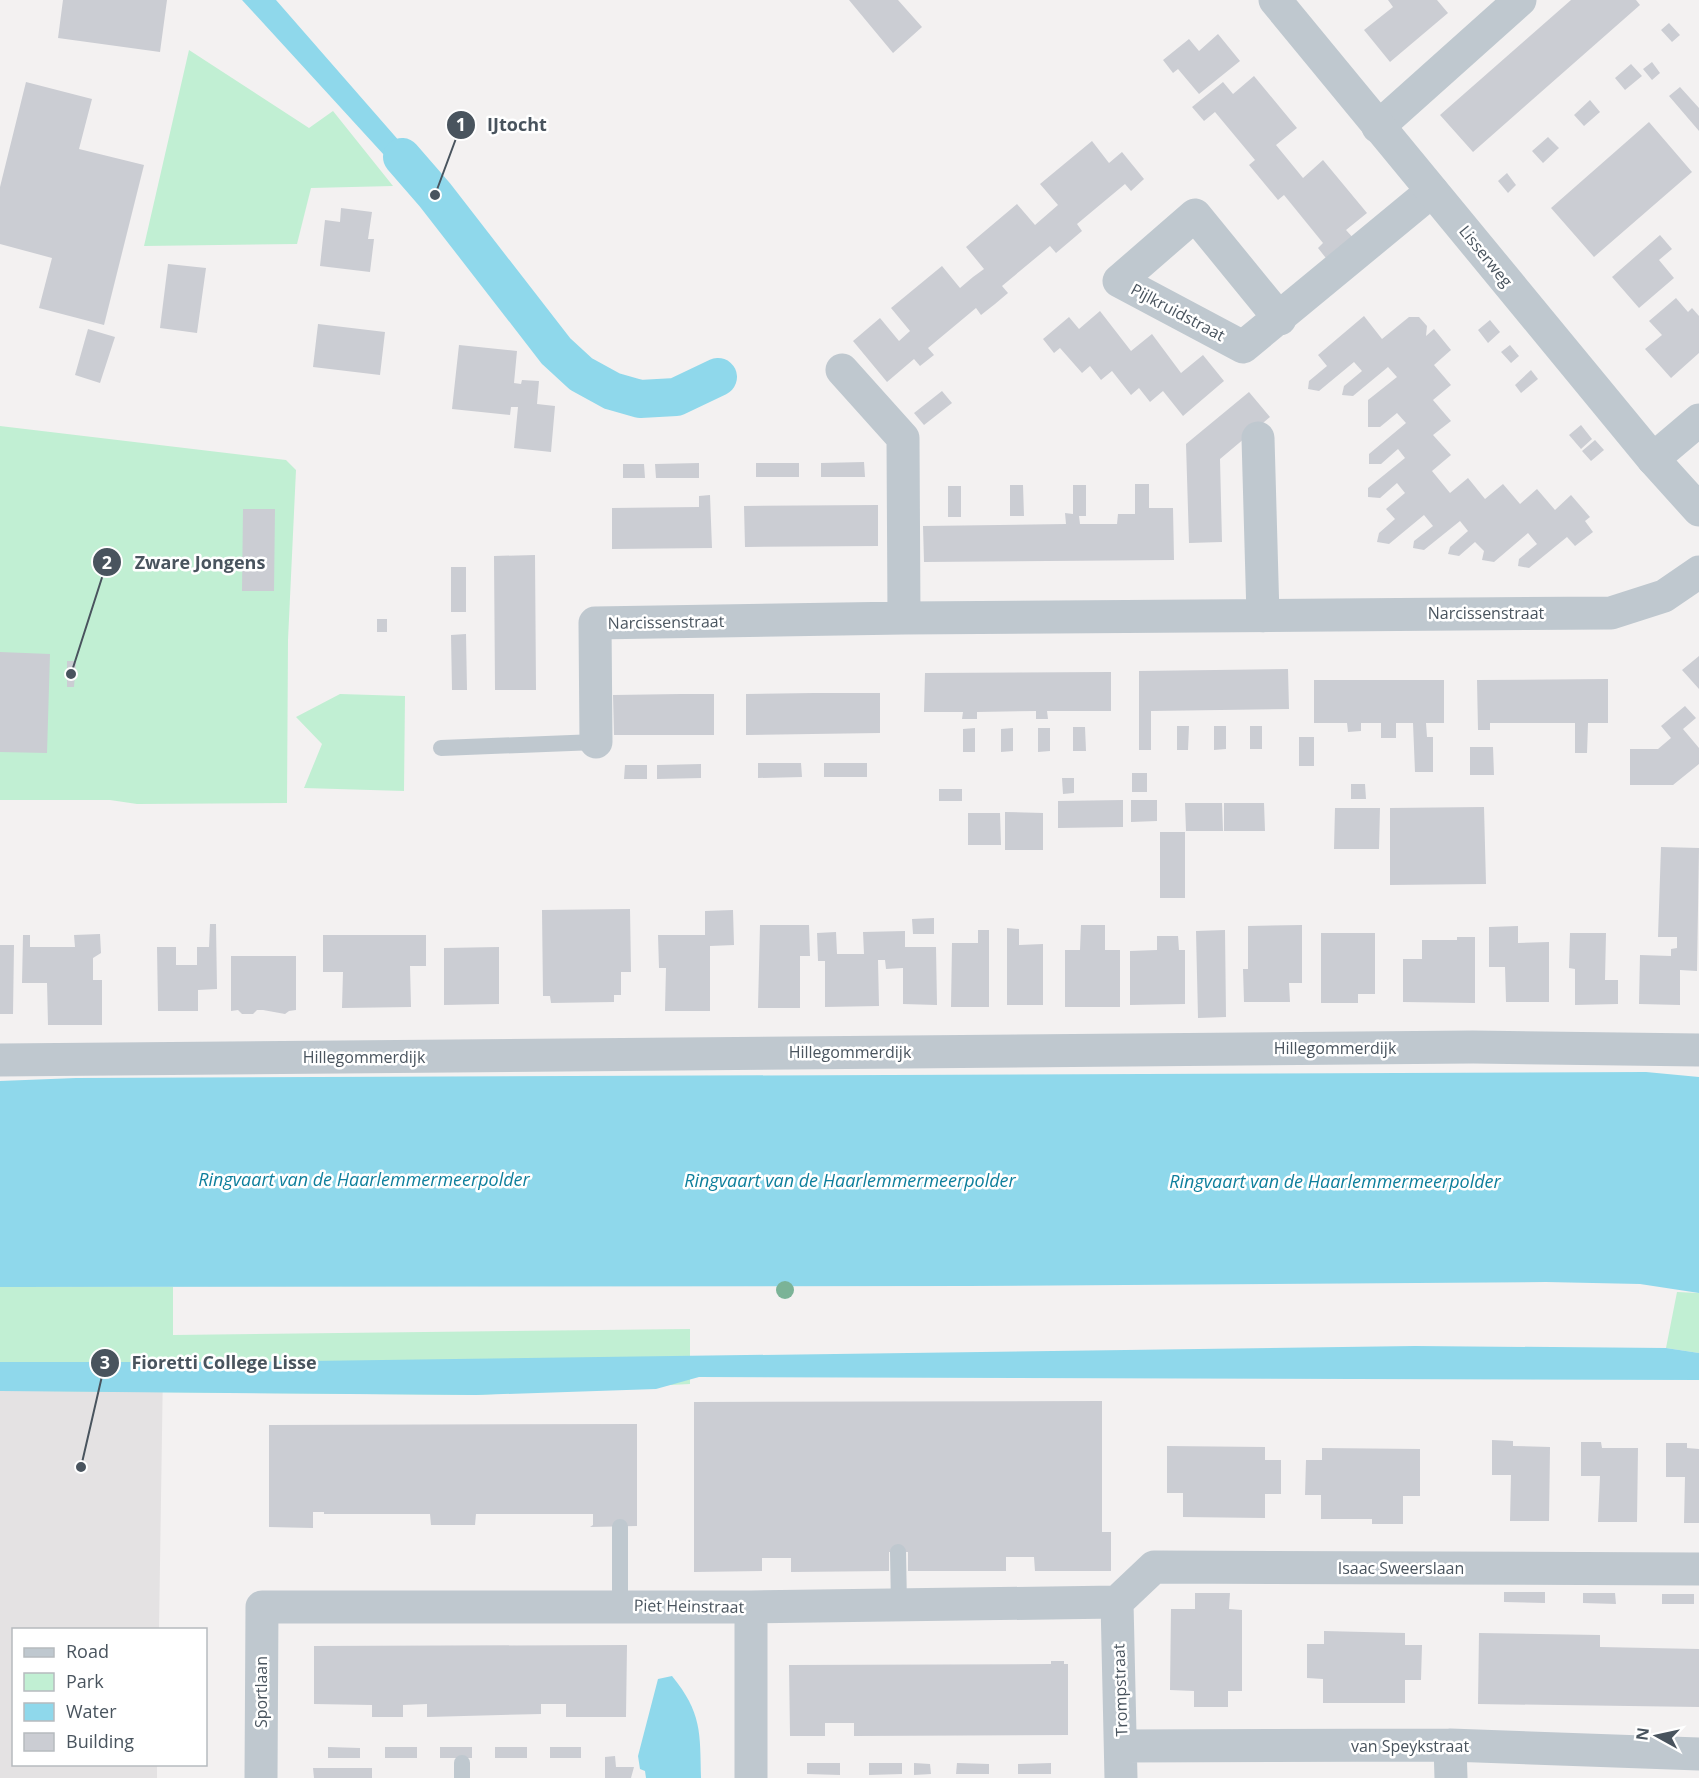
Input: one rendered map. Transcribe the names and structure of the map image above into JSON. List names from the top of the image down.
{
  "streets": {
    "street": [
      "Lisserweg",
      "Pijlkruidstraat",
      "Narcissenstraat",
      "Hillegommerdijk",
      "Isaac Sweerslaan",
      "Piet Heinstraat",
      "Trompstraat",
      "Sportlaan",
      "van Speykstraat"
    ]
  },
  "crossings": [
    ["Lisserweg", "Pijlkruidstraat"],
    ["Isaac Sweerslaan", "Piet Heinstraat"],
    ["Isaac Sweerslaan", "Trompstraat"],
    ["Piet Heinstraat", "Trompstraat"],
    ["Piet Heinstraat", "Sportlaan"],
    ["Trompstraat", "van Speykstraat"]
  ],
  "water": ["Ringvaart van de Haarlemmermeerpolder"],
  "places": ["IJtocht", "Zware Jongens", "Fioretti College Lisse"],
  "legend": [
    "Road",
    "Park",
    "Water",
    "Building"
  ],
  "north": "left"
}
